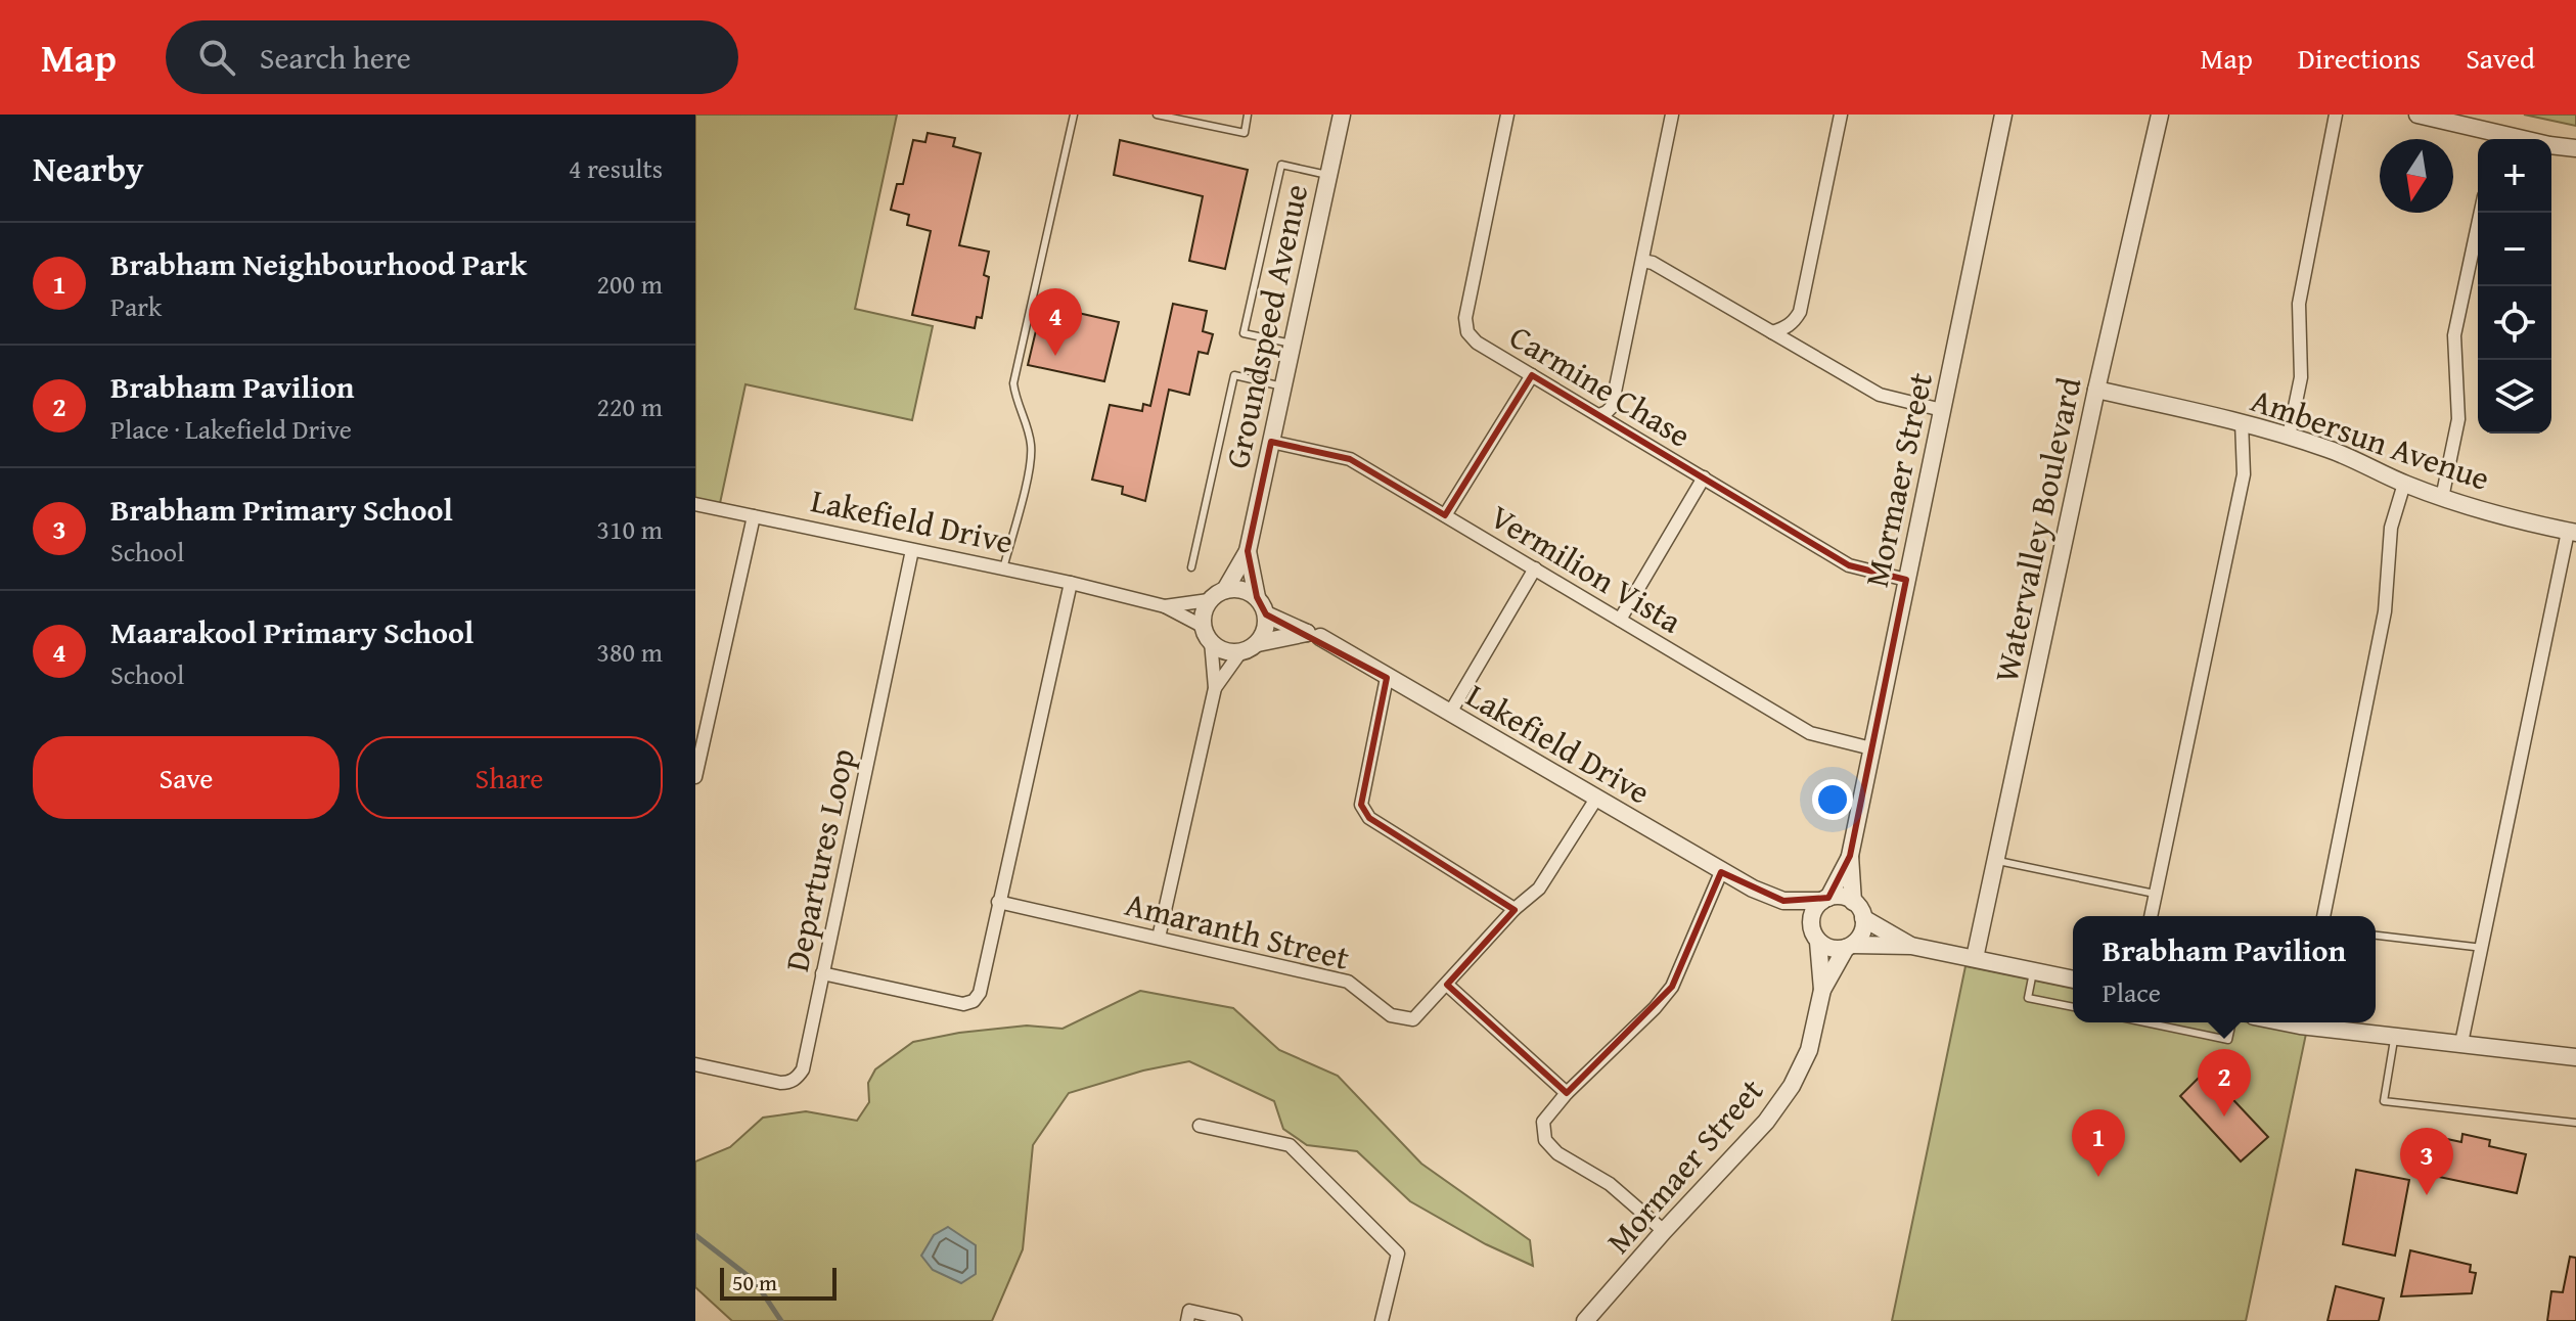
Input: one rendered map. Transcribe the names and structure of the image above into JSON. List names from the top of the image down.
{
  "streets": {
    "street": [
      "Groundspeed Avenue",
      "Carmine Chase",
      "Ambersun Avenue",
      "Mormaer Street",
      "Lakefield Drive",
      "Watervalley Boulevard",
      "Vermilion Vista",
      "Departures Loop",
      "Amaranth Street"
    ]
  },
  "crossings": [
    ["Groundspeed Avenue", "Lakefield Drive"],
    ["Groundspeed Avenue", "Vermilion Vista"],
    ["Carmine Chase", "Mormaer Street"],
    ["Ambersun Avenue", "Watervalley Boulevard"],
    ["Mormaer Street", "Lakefield Drive"],
    ["Mormaer Street", "Vermilion Vista"],
    ["Lakefield Drive", "Departures Loop"],
    ["Lakefield Drive", "Amaranth Street"]
  ],
  "scale_bar": "50 m",
  "north": "bottom",
  "page": {
    "header": "Map",
    "search": "Search here",
    "nav": ["Map", "Directions", "Saved"],
    "heading": ["Nearby", "4 results"],
    "map_buttons": ["+", "−"],
    "list": [
      {
        "mark": "1",
        "name": "Brabham Neighbourhood Park",
        "note": "Park",
        "value": "200 m"
      },
      {
        "mark": "2",
        "name": "Brabham Pavilion",
        "note": "Place · Lakefield Drive",
        "value": "220 m"
      },
      {
        "mark": "3",
        "name": "Brabham Primary School",
        "note": "School",
        "value": "310 m"
      },
      {
        "mark": "4",
        "name": "Maarakool Primary School",
        "note": "School",
        "value": "380 m"
      }
    ],
    "pins": [
      "4",
      "2",
      "1",
      "3"
    ],
    "buttons": ["Save", "Share"],
    "popup": ["Brabham Pavilion", "Place"],
    "scale": "50 m"
  }
}
